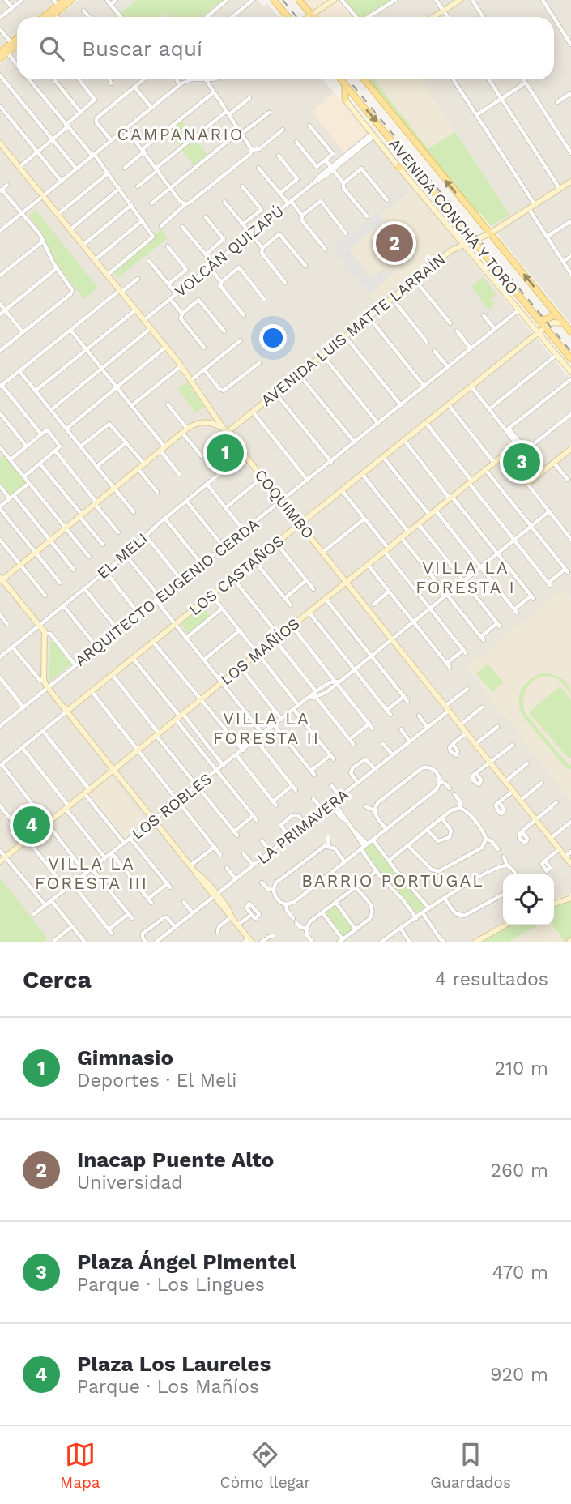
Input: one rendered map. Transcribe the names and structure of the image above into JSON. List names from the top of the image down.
{
  "streets": {
    "main road": ["AVENIDA CONCHA Y TORO"],
    "street": [
      "VOLCÁN QUIZAPÚ",
      "AVENIDA LUIS MATTE LARRAÍN",
      "COQUIMBO",
      "EL MELI",
      "LOS CASTAÑOS",
      "ARQUITECTO EUGENIO CERDA",
      "LOS MAÑÍOS",
      "LOS ROBLES",
      "LA PRIMAVERA"
    ]
  },
  "crossings": [
    ["AVENIDA CONCHA Y TORO", "VOLCÁN QUIZAPÚ"],
    ["AVENIDA CONCHA Y TORO", "AVENIDA LUIS MATTE LARRAÍN"],
    ["AVENIDA CONCHA Y TORO", "LOS CASTAÑOS"],
    ["AVENIDA CONCHA Y TORO", "ARQUITECTO EUGENIO CERDA"],
    ["VOLCÁN QUIZAPÚ", "COQUIMBO"],
    ["AVENIDA LUIS MATTE LARRAÍN", "COQUIMBO"],
    ["COQUIMBO", "EL MELI"],
    ["COQUIMBO", "LOS CASTAÑOS"],
    ["COQUIMBO", "ARQUITECTO EUGENIO CERDA"],
    ["COQUIMBO", "LOS MAÑÍOS"],
    ["COQUIMBO", "LOS ROBLES"],
    ["COQUIMBO", "LA PRIMAVERA"]
  ],
  "districts": [
    "CAMPANARIO",
    "VILLA LA FORESTA I",
    "VILLA LA FORESTA II",
    "VILLA LA FORESTA III",
    "BARRIO PORTUGAL"
  ],
  "page": {
    "search": "Buscar aquí",
    "pins": [
      "2",
      "1",
      "3",
      "4"
    ],
    "heading": ["Cerca", "4 resultados"],
    "list": [
      {
        "mark": "1",
        "name": "Gimnasio",
        "note": "Deportes · El Meli",
        "value": "210 m"
      },
      {
        "mark": "2",
        "name": "Inacap Puente Alto",
        "note": "Universidad",
        "value": "260 m"
      },
      {
        "mark": "3",
        "name": "Plaza Ángel Pimentel",
        "note": "Parque · Los Lingues",
        "value": "470 m"
      },
      {
        "mark": "4",
        "name": "Plaza Los Laureles",
        "note": "Parque · Los Mañíos",
        "value": "920 m"
      }
    ],
    "nav": ["Mapa", "Cómo llegar", "Guardados"]
  }
}
